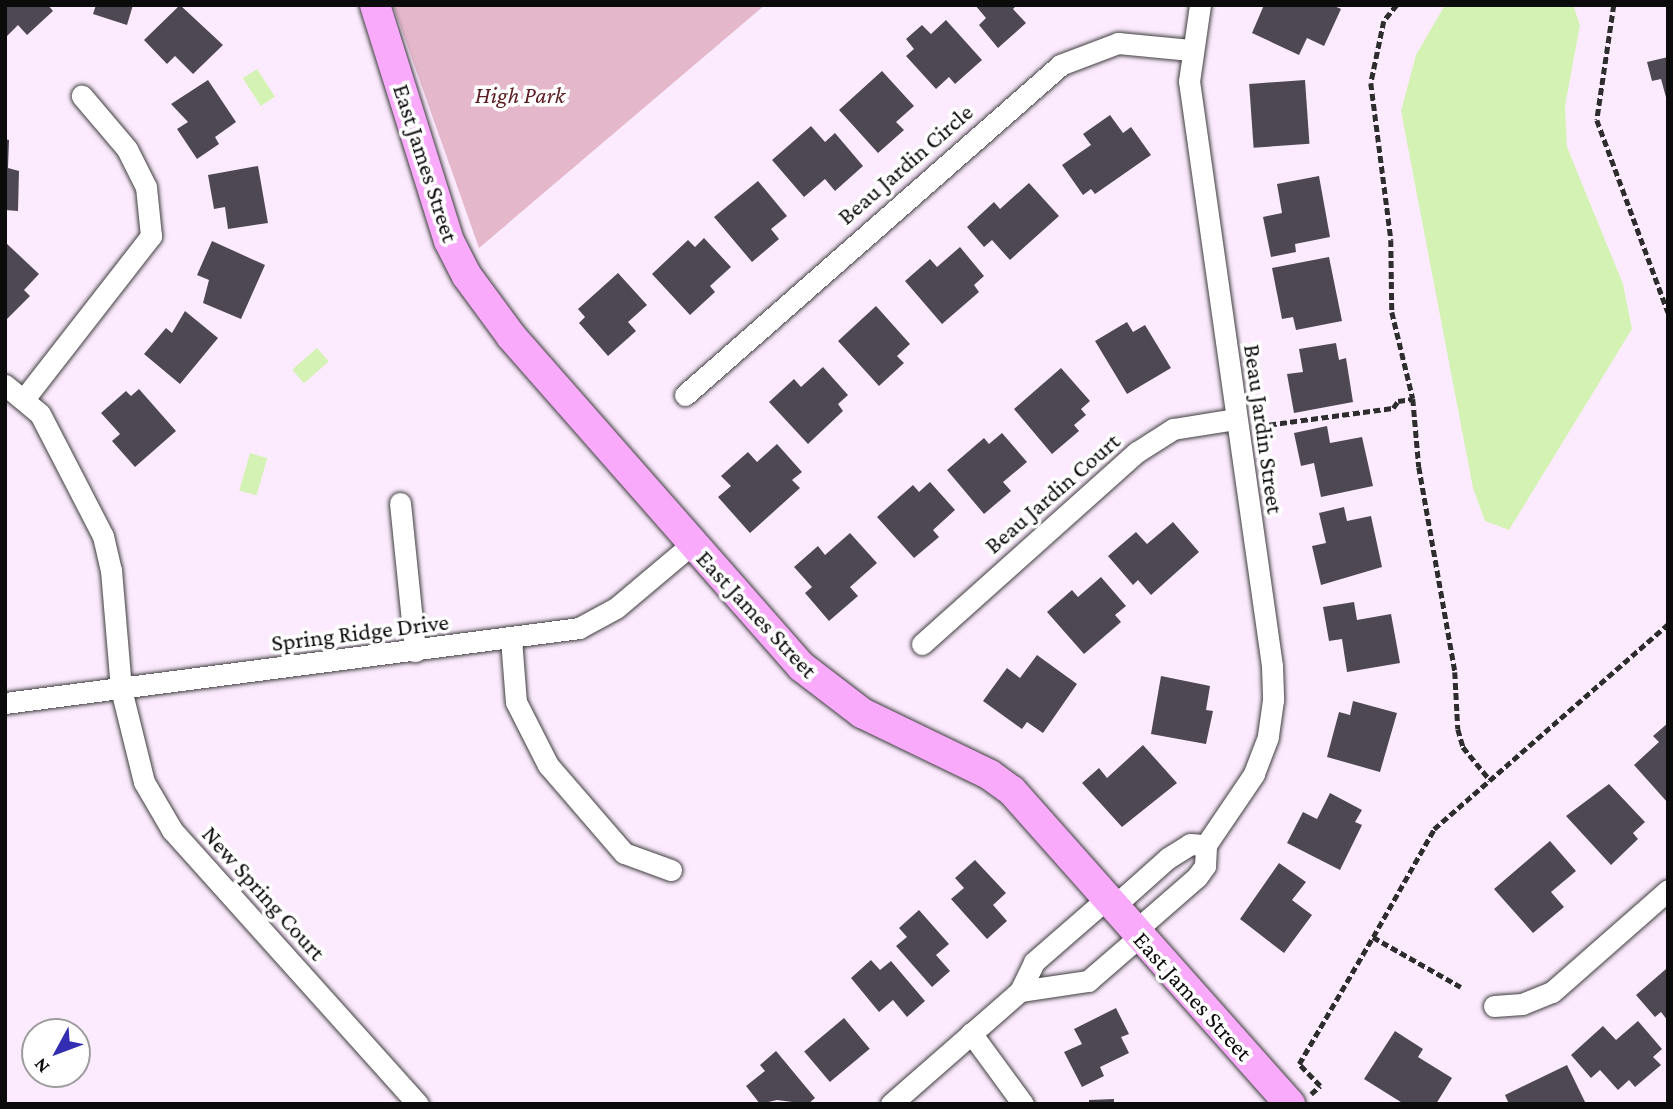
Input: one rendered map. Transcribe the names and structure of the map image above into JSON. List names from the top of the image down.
{
  "streets": {
    "street": [
      "East James Street",
      "Beau Jardin Circle",
      "Beau Jardin Street",
      "Beau Jardin Court",
      "Spring Ridge Drive",
      "New Spring Court"
    ]
  },
  "crossings": [
    ["East James Street", "Beau Jardin Street"],
    ["East James Street", "Spring Ridge Drive"],
    ["Beau Jardin Circle", "Beau Jardin Street"],
    ["Beau Jardin Street", "Beau Jardin Court"],
    ["Spring Ridge Drive", "New Spring Court"]
  ],
  "parks": ["High Park"],
  "north": "bottom left"
}
